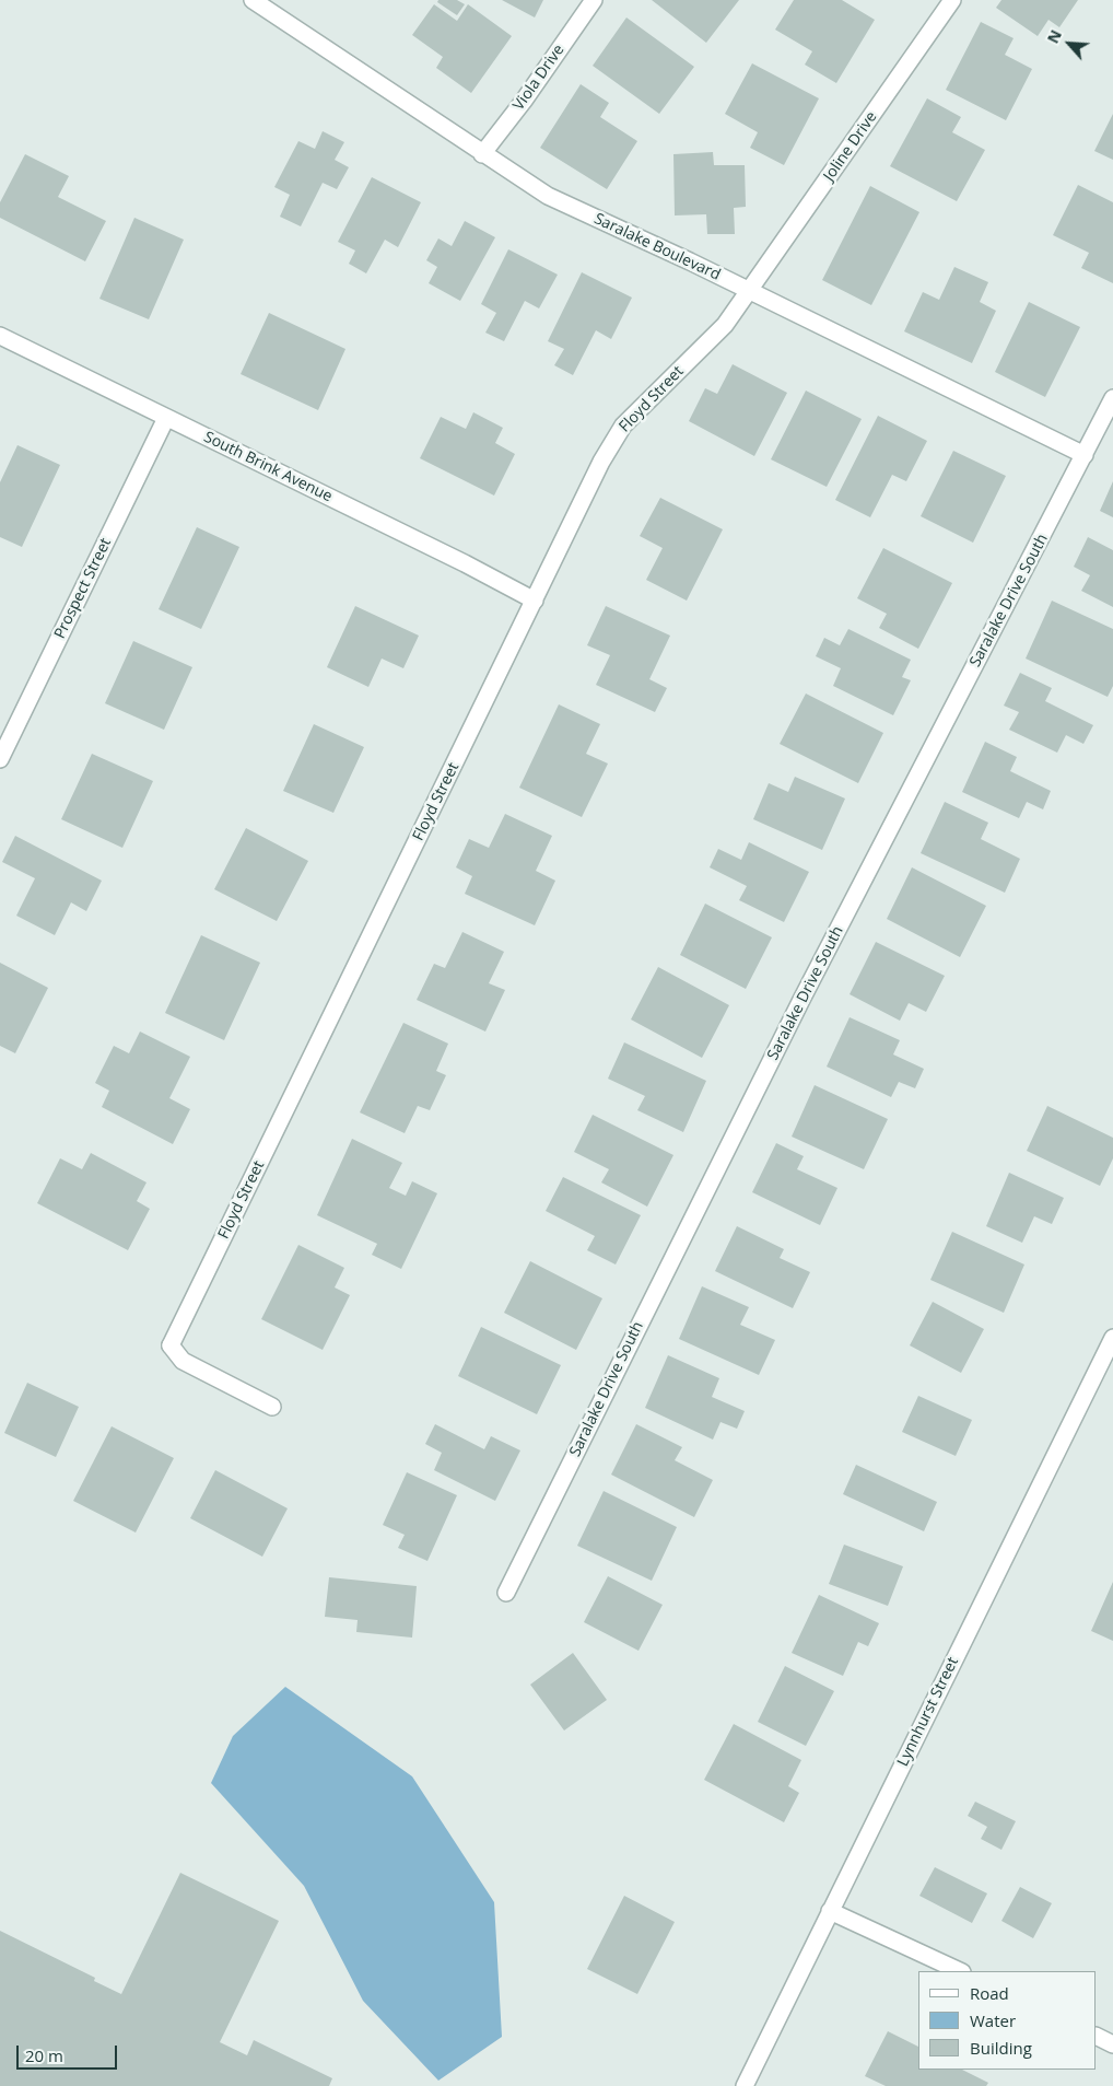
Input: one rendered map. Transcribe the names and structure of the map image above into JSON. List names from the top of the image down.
{
  "streets": {
    "street": [
      "Viola Drive",
      "Joline Drive",
      "Saralake Boulevard",
      "Floyd Street",
      "South Brink Avenue",
      "Prospect Street",
      "Saralake Drive South",
      "Lynnhurst Street"
    ]
  },
  "crossings": [
    ["Viola Drive", "Saralake Boulevard"],
    ["Joline Drive", "Saralake Boulevard"],
    ["Joline Drive", "Floyd Street"],
    ["Saralake Boulevard", "Floyd Street"],
    ["Saralake Boulevard", "Saralake Drive South"],
    ["Floyd Street", "South Brink Avenue"],
    ["South Brink Avenue", "Prospect Street"]
  ],
  "legend": ["Road", "Water", "Building"],
  "scale_bar": "20 m",
  "north": "top left"
}
